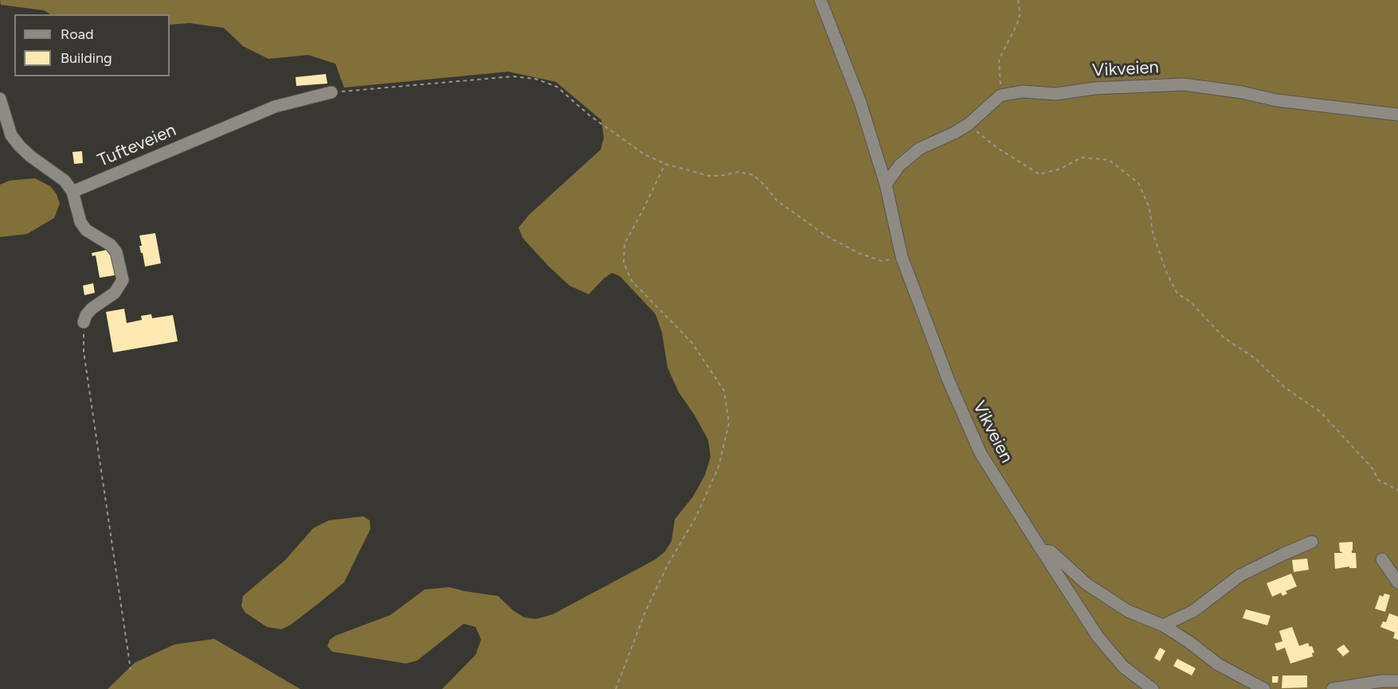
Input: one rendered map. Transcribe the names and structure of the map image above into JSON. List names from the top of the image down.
{
  "streets": {
    "street": ["Vikveien", "Tufteveien"]
  },
  "legend": ["Road", "Building"]
}
